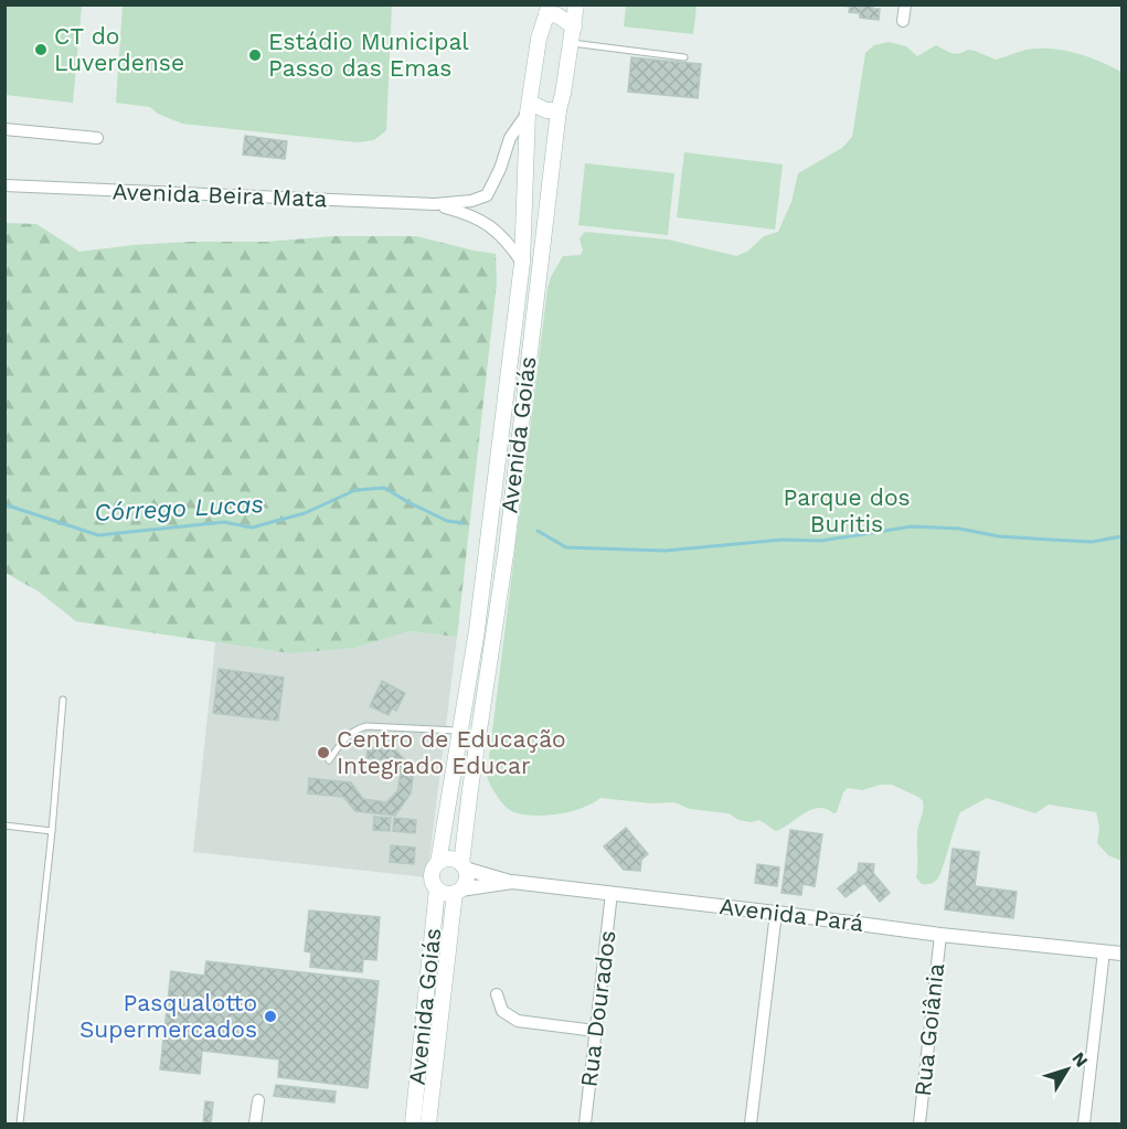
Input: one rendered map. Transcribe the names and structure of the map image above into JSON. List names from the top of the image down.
{
  "streets": {
    "main road": ["Avenida Goiás"],
    "street": [
      "Avenida Beira Mata",
      "Avenida Pará",
      "Rua Dourados",
      "Rua Goiânia"
    ]
  },
  "crossings": [
    ["Avenida Beira Mata", "Avenida Goiás"],
    ["Avenida Goiás", "Avenida Pará"],
    ["Avenida Pará", "Rua Dourados"],
    ["Avenida Pará", "Rua Goiânia"]
  ],
  "water": ["Córrego Lucas"],
  "parks": ["Parque dos Buritis"],
  "places": [
    "CT do Luverdense",
    "Estádio Municipal Passo das Emas",
    "Centro de Educação Integrado Educar",
    "Pasqualotto Supermercados"
  ],
  "north": "top right"
}
